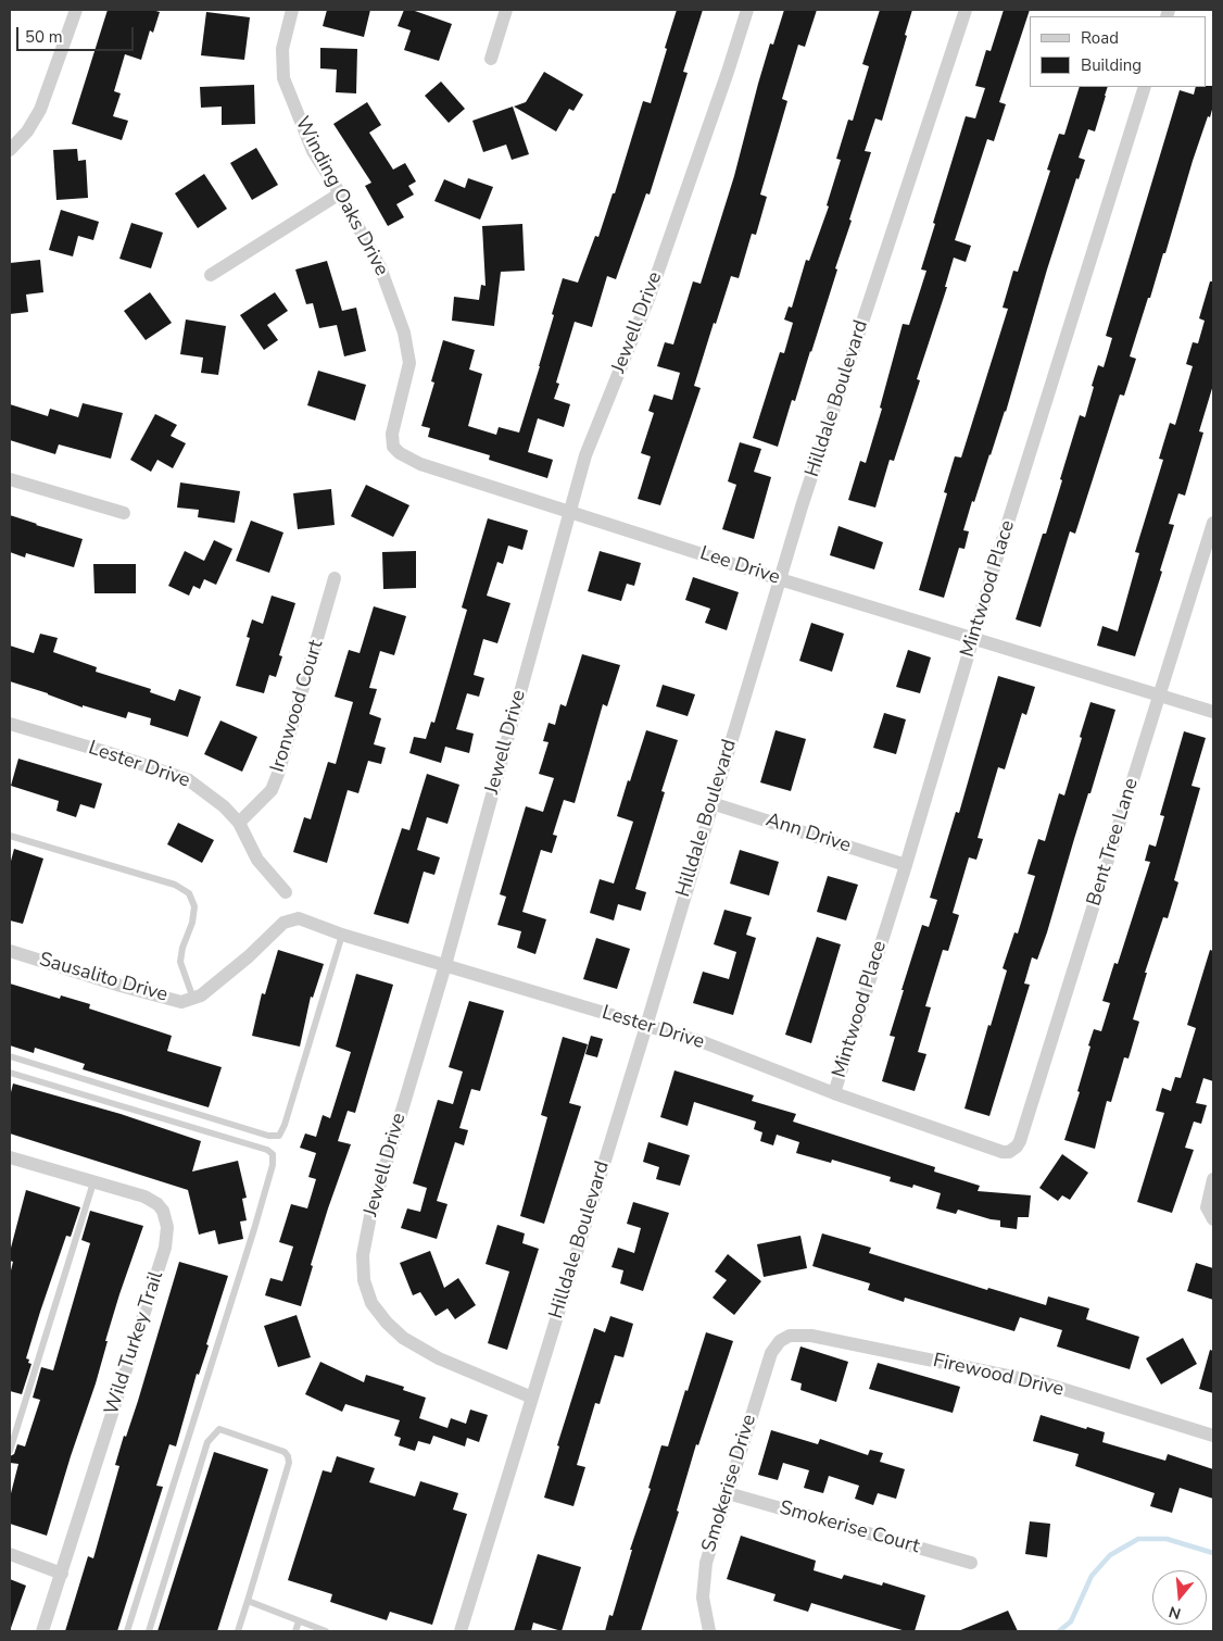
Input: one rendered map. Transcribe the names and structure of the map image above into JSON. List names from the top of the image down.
{
  "streets": {
    "street": [
      "Winding Oaks Drive",
      "Jewell Drive",
      "Hilldale Boulevard",
      "Lee Drive",
      "Mintwood Place",
      "Ironwood Court",
      "Lester Drive",
      "Ann Drive",
      "Bent Tree Lane",
      "Sausalito Drive",
      "Wild Turkey Trail",
      "Firewood Drive",
      "Smokerise Drive",
      "Smokerise Court"
    ]
  },
  "crossings": [
    ["Winding Oaks Drive", "Lee Drive"],
    ["Jewell Drive", "Hilldale Boulevard"],
    ["Jewell Drive", "Lee Drive"],
    ["Jewell Drive", "Lester Drive"],
    ["Hilldale Boulevard", "Lee Drive"],
    ["Hilldale Boulevard", "Lester Drive"],
    ["Hilldale Boulevard", "Ann Drive"],
    ["Lee Drive", "Mintwood Place"],
    ["Lee Drive", "Bent Tree Lane"],
    ["Mintwood Place", "Lester Drive"],
    ["Mintwood Place", "Ann Drive"],
    ["Ironwood Court", "Lester Drive"],
    ["Lester Drive", "Bent Tree Lane"],
    ["Lester Drive", "Sausalito Drive"],
    ["Firewood Drive", "Smokerise Drive"],
    ["Smokerise Drive", "Smokerise Court"]
  ],
  "legend": ["Road", "Building"],
  "scale_bar": "50 m",
  "north": "bottom"
}
